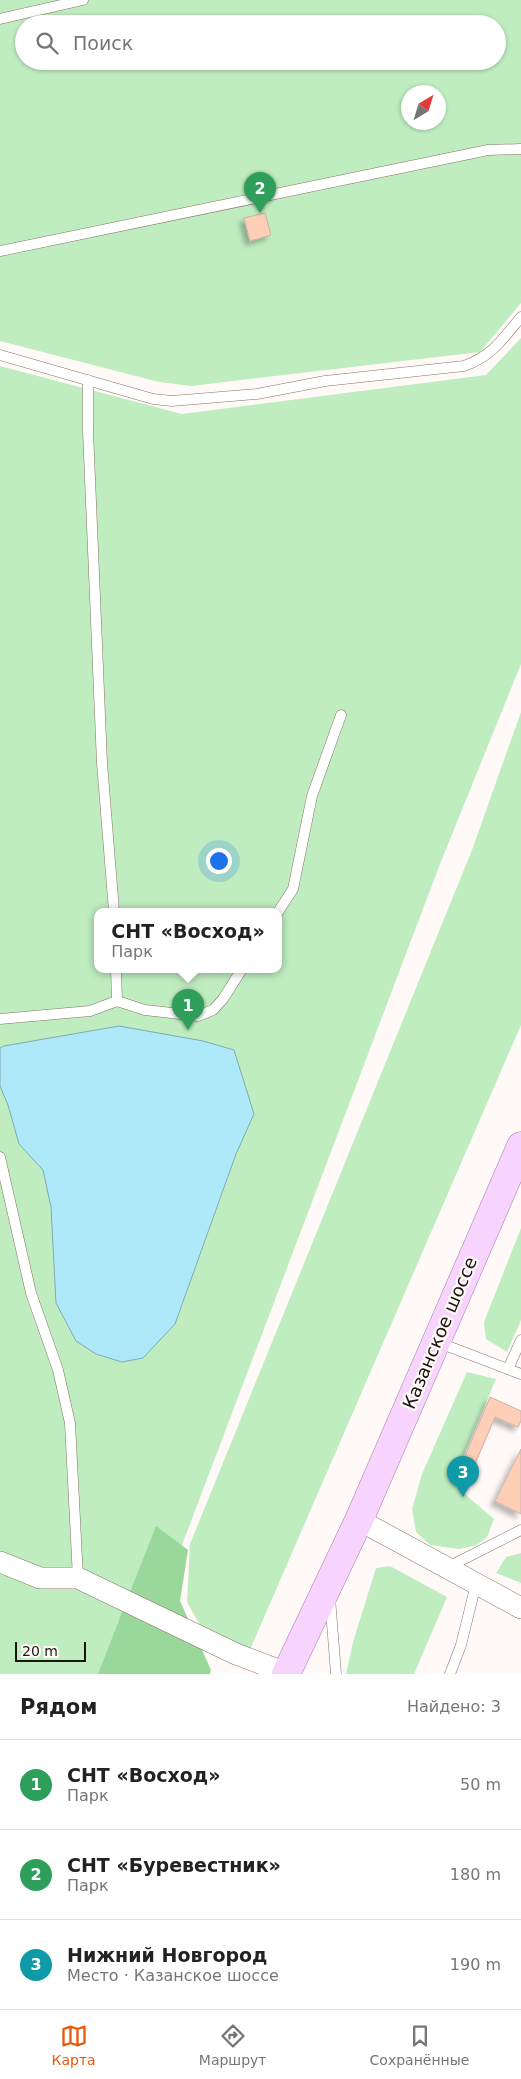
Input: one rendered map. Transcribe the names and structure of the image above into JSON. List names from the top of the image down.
{
  "streets": {
    "main road": ["Казанское шоссе"]
  },
  "scale_bar": "20 m",
  "north": "top right",
  "page": {
    "search": "Поиск",
    "pins": ["2", "1", "3"],
    "popup": ["СНТ «Восход»", "Парк"],
    "scale": "20 m",
    "heading": ["Рядом", "Найдено: 3"],
    "list": [
      {
        "mark": "1",
        "name": "СНТ «Восход»",
        "note": "Парк",
        "value": "50 m"
      },
      {
        "mark": "2",
        "name": "СНТ «Буревестник»",
        "note": "Парк",
        "value": "180 m"
      },
      {
        "mark": "3",
        "name": "Нижний Новгород",
        "note": "Место · Казанское шоссе",
        "value": "190 m"
      }
    ],
    "nav": ["Карта", "Маршрут", "Сохранённые"]
  }
}
